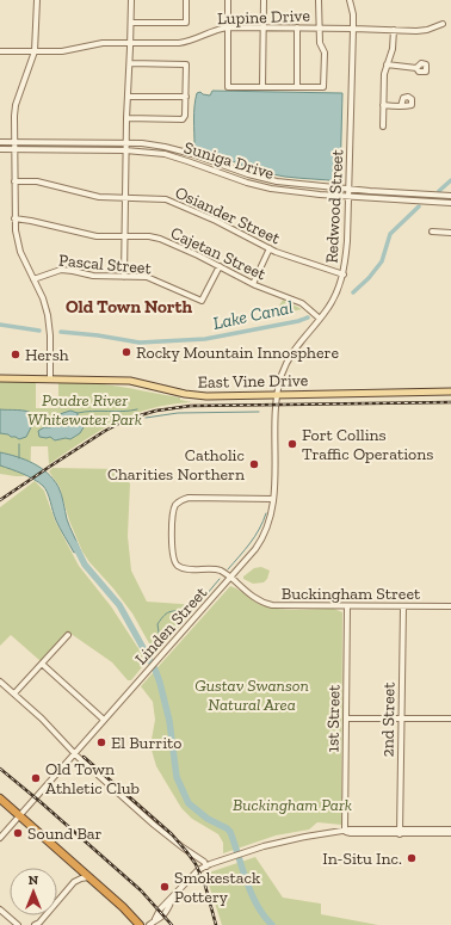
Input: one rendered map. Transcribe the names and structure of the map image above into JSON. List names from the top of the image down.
{
  "streets": {
    "main road": ["East Vine Drive"],
    "street": [
      "Lupine Drive",
      "Suniga Drive",
      "Redwood Street",
      "Osiander Street",
      "Cajetan Street",
      "Pascal Street",
      "Buckingham Street",
      "Linden Street",
      "1st Street",
      "2nd Street"
    ]
  },
  "crossings": [
    ["Lupine Drive", "Redwood Street"],
    ["Suniga Drive", "Redwood Street"],
    ["Redwood Street", "Osiander Street"],
    ["Redwood Street", "Cajetan Street"],
    ["Redwood Street", "East Vine Drive"],
    ["Redwood Street", "Linden Street"],
    ["Cajetan Street", "Pascal Street"],
    ["East Vine Drive", "Linden Street"],
    ["Buckingham Street", "Linden Street"],
    ["Buckingham Street", "1st Street"],
    ["Buckingham Street", "2nd Street"]
  ],
  "districts": ["Old Town North"],
  "water": ["Lake Canal"],
  "parks": ["Poudre River Whitewater Park", "Gustav Swanson Natural Area", "Buckingham Park"],
  "places": [
    "Rocky Mountain Innosphere",
    "Hersh",
    "Fort Collins Traffic Operations",
    "Catholic Charities Northern",
    "El Burrito",
    "Old Town Athletic Club",
    "Sound Bar",
    "In-Situ Inc.",
    "Smokestack Pottery"
  ],
  "north": "top"
}
